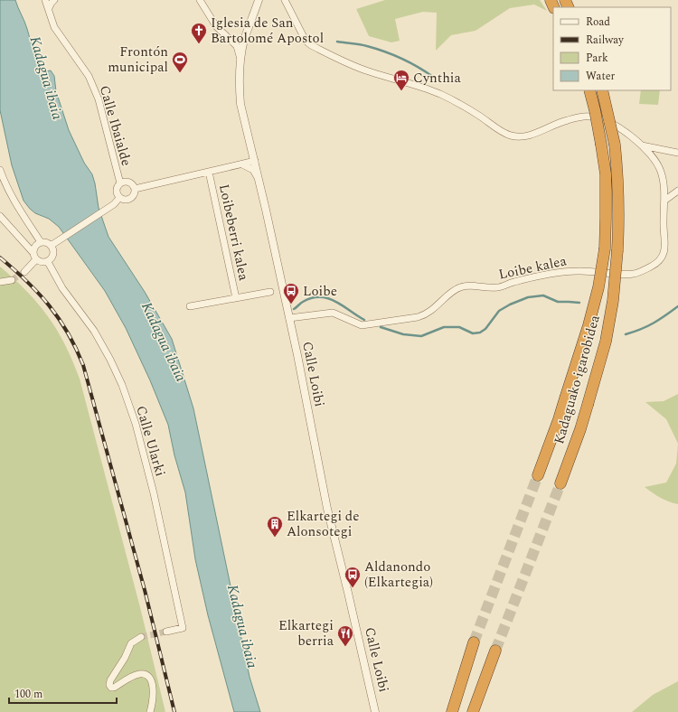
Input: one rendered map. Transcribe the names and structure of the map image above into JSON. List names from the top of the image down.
{
  "streets": {
    "highway": ["Kadaguako igarobidea"],
    "street": [
      "Calle Ibaialde",
      "Loibeberri kalea",
      "Loibe kalea",
      "Calle Loibi",
      "Calle Ularki"
    ]
  },
  "crossings": [
    ["Calle Ibaialde", "Loibeberri kalea"],
    ["Loibeberri kalea", "Calle Loibi"],
    ["Loibe kalea", "Calle Loibi"]
  ],
  "water": ["Kadagua ibaia"],
  "places": {
    "church": ["Iglesia de San Bartolomé Apostol"],
    "sports": ["Frontón municipal"],
    "hotel": ["Cynthia"],
    "bus stop": ["Loibe", "Aldanondo (Elkartegia)"],
    "building": ["Elkartegi de Alonsotegi"],
    "restaurant": ["Elkartegi berria"]
  },
  "legend": [
    "Road",
    "Railway",
    "Park",
    "Water"
  ],
  "scale_bar": "100 m"
}
